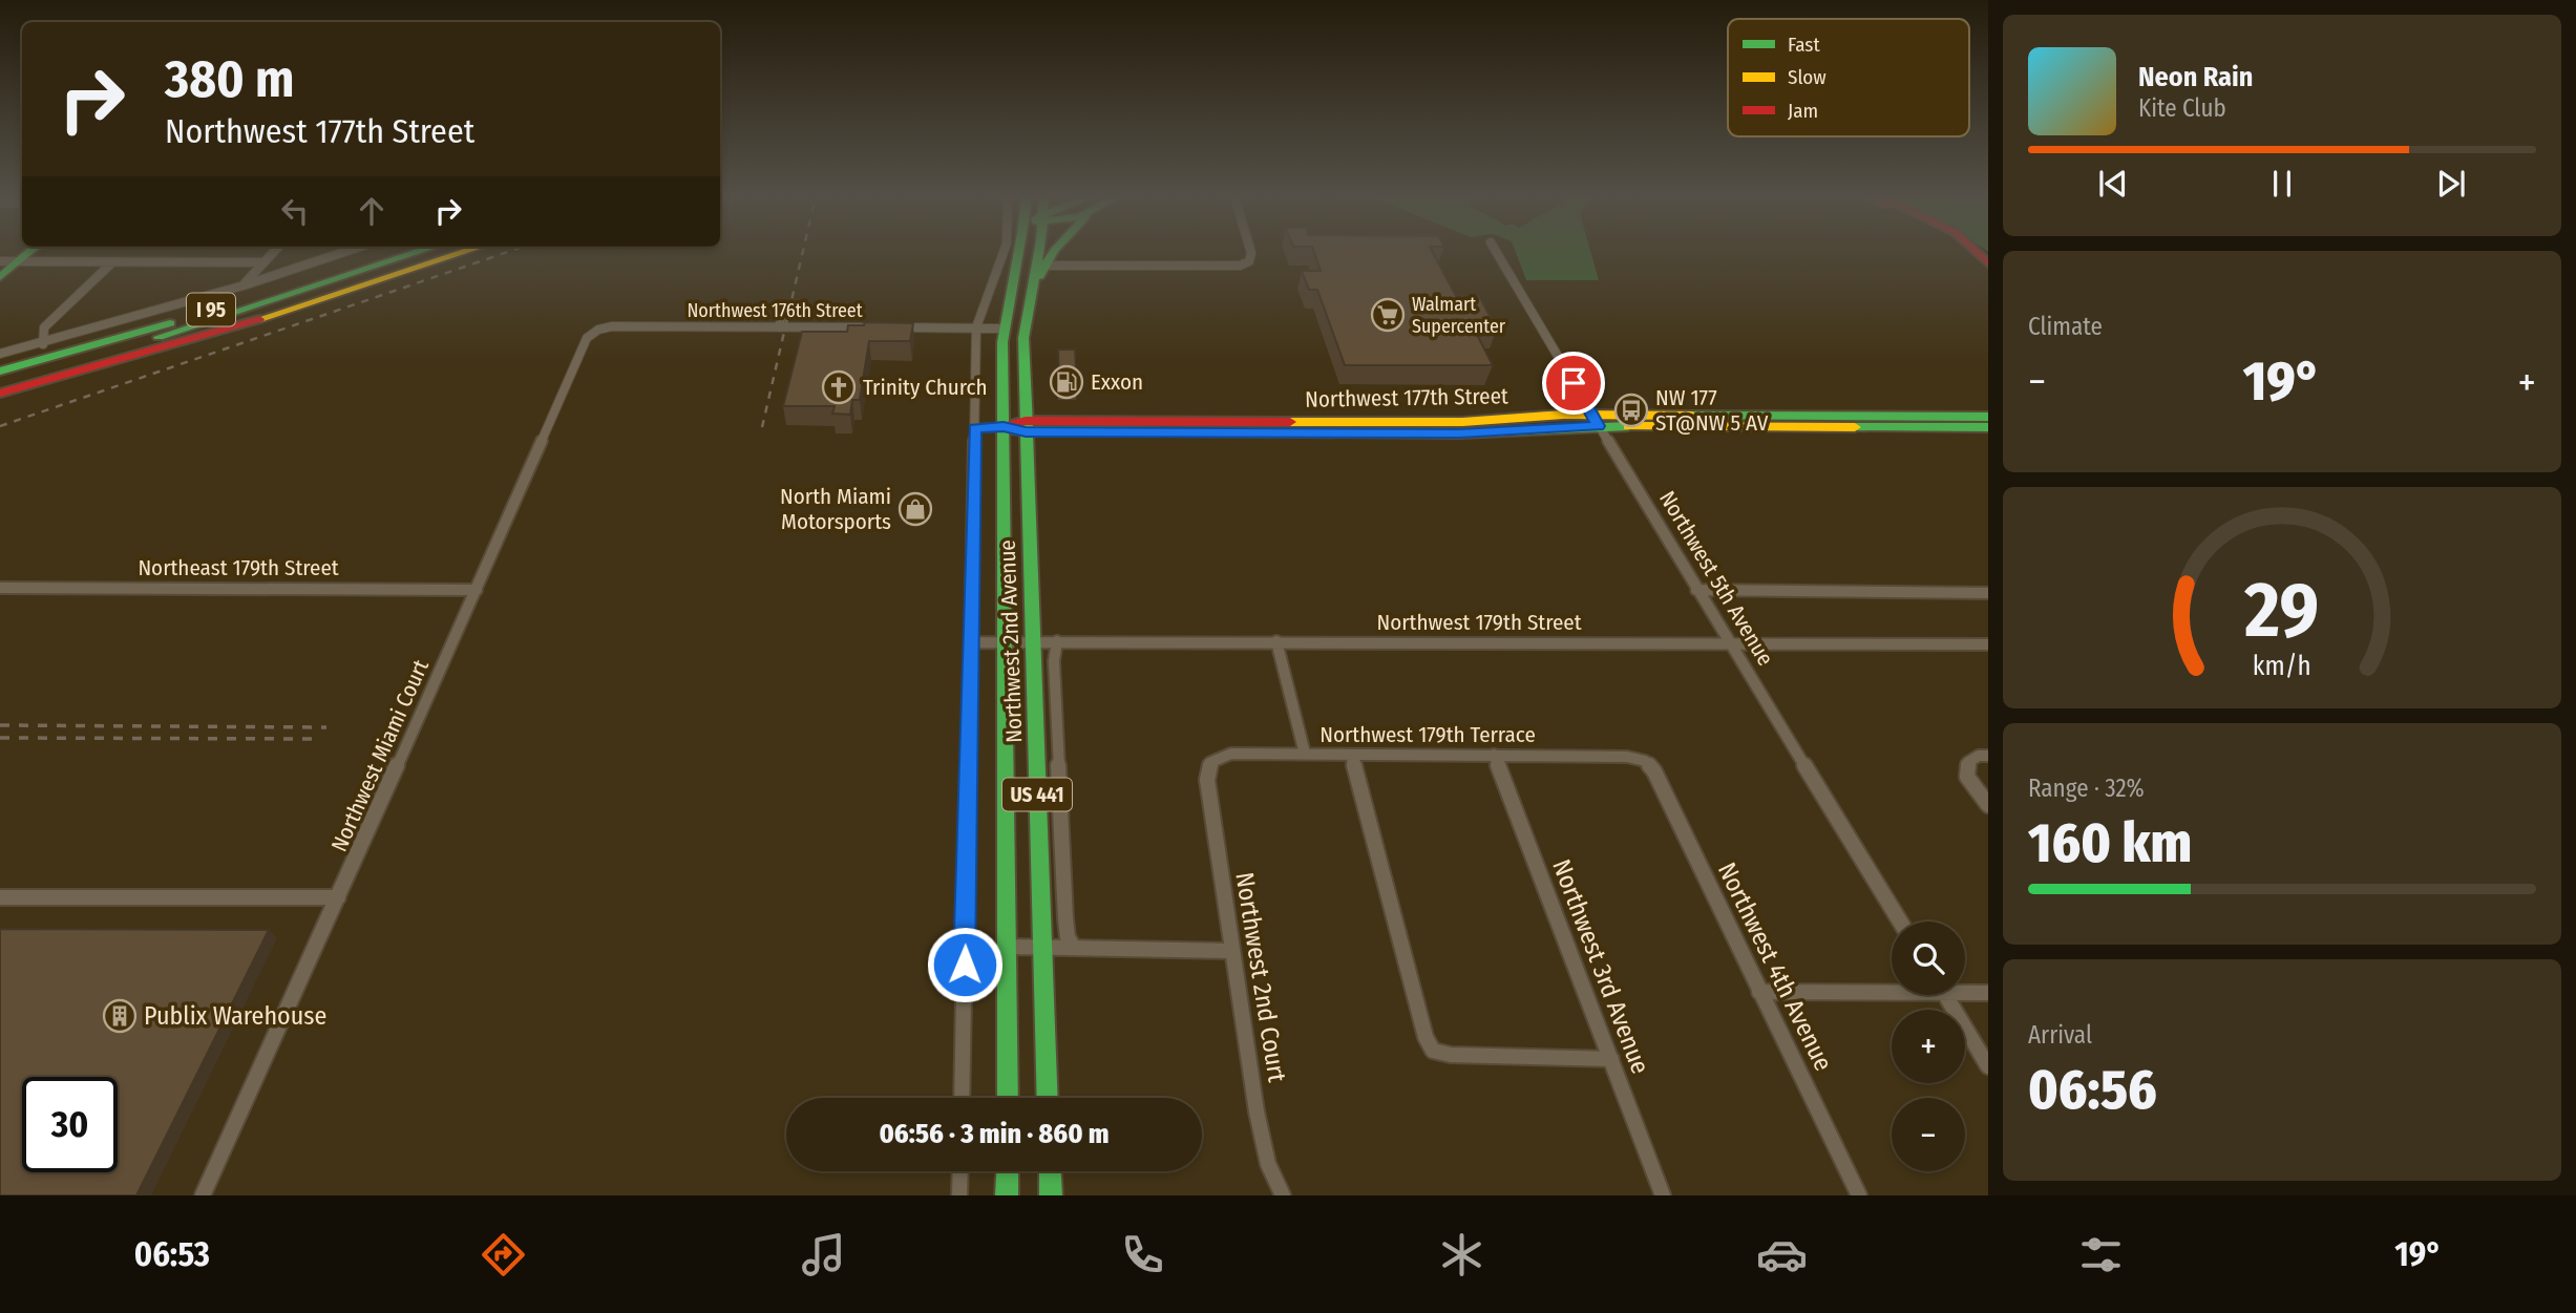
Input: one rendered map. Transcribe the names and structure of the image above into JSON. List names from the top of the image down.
{
  "streets": {
    "main road": [
      "I 95",
      "Northwest 177th Street",
      "Northwest 2nd Avenue",
      "US 441"
    ],
    "street": [
      "Northwest 176th Street",
      "Northeast 179th Street",
      "Northwest 5th Avenue",
      "Northwest 179th Street",
      "Northwest 179th Terrace",
      "Northwest Miami Court",
      "Northwest 3rd Avenue",
      "Northwest 4th Avenue",
      "Northwest 2nd Court"
    ]
  },
  "crossings": [
    ["Northwest 176th Street", "Northwest 2nd Avenue"],
    ["Northwest 176th Street", "Northwest Miami Court"],
    ["Northwest 177th Street", "Northwest 5th Avenue"],
    ["Northwest 177th Street", "Northwest 2nd Avenue"],
    ["Northeast 179th Street", "Northwest Miami Court"],
    ["Northwest 5th Avenue", "Northwest 179th Street"],
    ["Northwest 179th Street", "Northwest 2nd Avenue"],
    ["Northwest 179th Terrace", "Northwest 3rd Avenue"],
    ["Northwest 179th Terrace", "Northwest 4th Avenue"],
    ["Northwest 179th Terrace", "Northwest 2nd Court"]
  ],
  "places": {
    "supermarket": ["Walmart Supercenter"],
    "fuel station": ["Exxon"],
    "church": ["Trinity Church"],
    "bus stop": ["NW 177 ST@NW 5 AV"],
    "shop": ["North Miami Motorsports"],
    "building": ["Publix Warehouse"]
  },
  "legend": ["Fast", "Slow", "Jam"],
  "page": {
    "turn": ["380 m", "Northwest 177th Street"],
    "song": ["Neon Rain", "Kite Club"],
    "tile": [
      "Climate",
      ["Range · 32%", "160 km"],
      ["Arrival", "06:56"]
    ],
    "heat": ["−", "19°", "+"],
    "map_buttons": ["+", "−"],
    "limit": "30",
    "trip": "06:56 · 3 min · 860 m",
    "tabs": ["06:53", "19°"],
    "gauge": ["29", "km/h"]
  }
}
